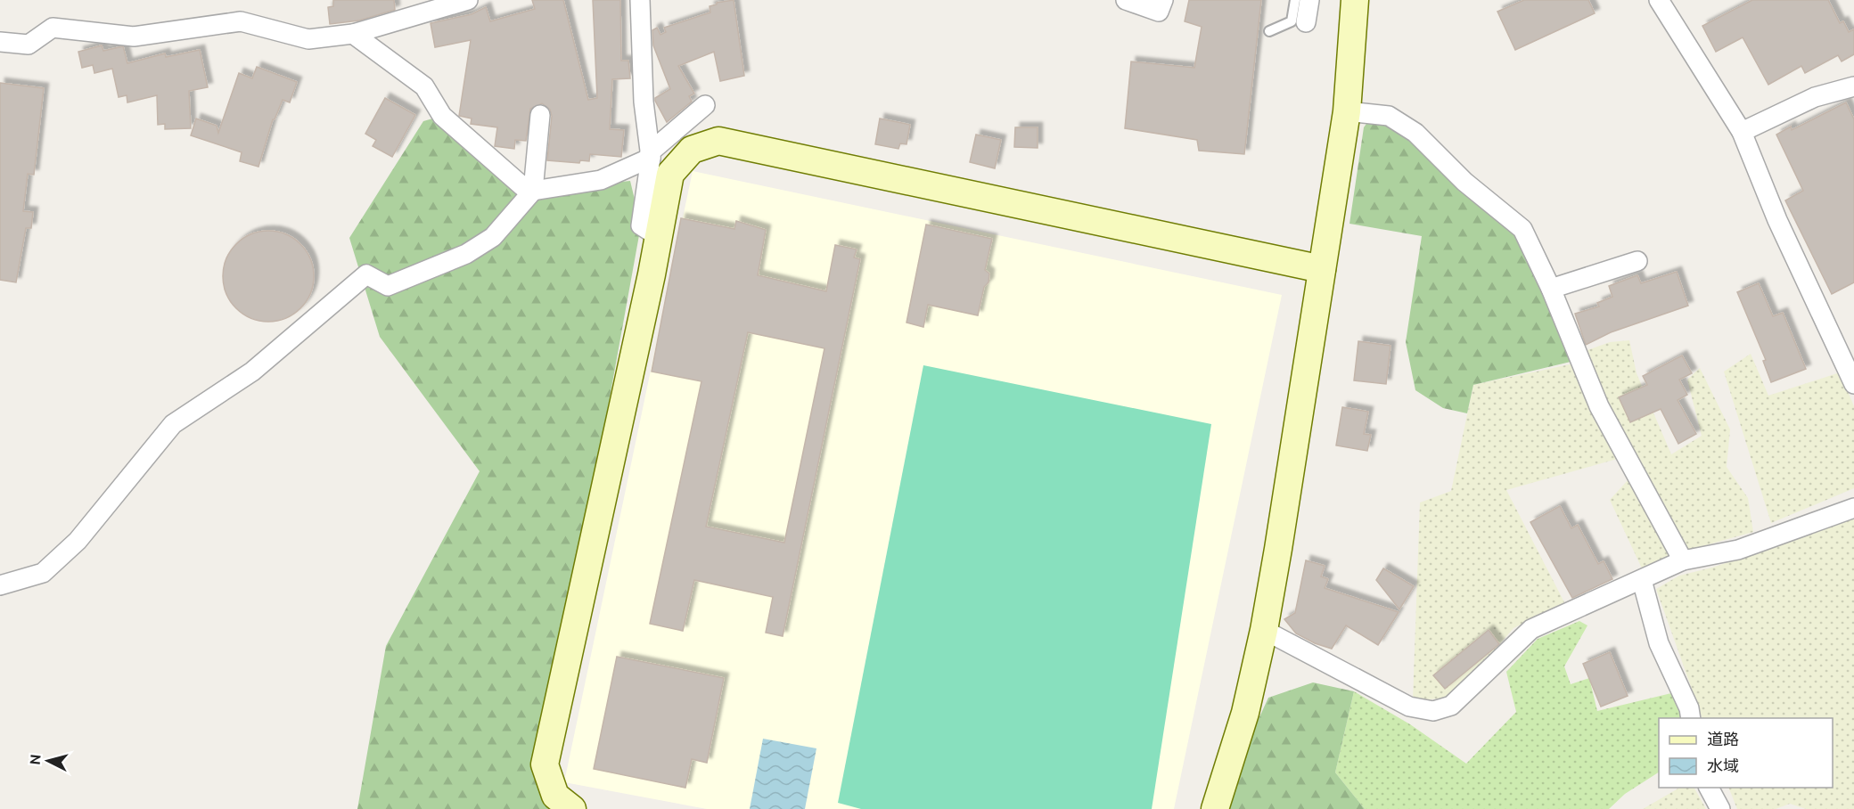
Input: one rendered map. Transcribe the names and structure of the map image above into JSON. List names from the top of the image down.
{
  "legend": ["道路", "水域"],
  "north": "left"
}
